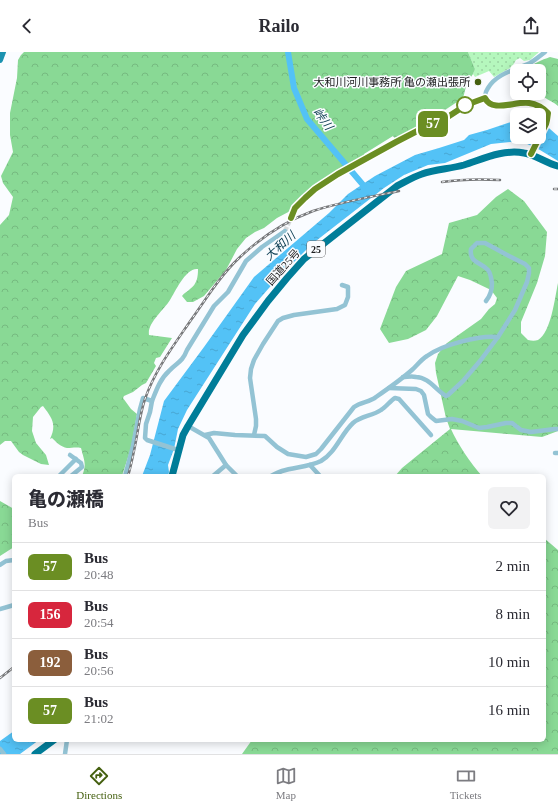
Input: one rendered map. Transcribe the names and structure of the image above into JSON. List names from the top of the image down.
{
  "streets": {
    "highway": ["25", "国道25号"]
  },
  "water": ["峠川", "大和川"],
  "places": ["大和川河川事務所 亀の瀬出張所"],
  "lines": ["bus line 57"],
  "page": {
    "header": "Railo",
    "on_map": "57",
    "heading": ["亀の瀬橋", "Bus"],
    "list": [
      {
        "mark": "57",
        "name": "Bus",
        "note": "20:48",
        "value": "2 min"
      },
      {
        "mark": "156",
        "name": "Bus",
        "note": "20:54",
        "value": "8 min"
      },
      {
        "mark": "192",
        "name": "Bus",
        "note": "20:56",
        "value": "10 min"
      },
      {
        "mark": "57",
        "name": "Bus",
        "note": "21:02",
        "value": "16 min"
      }
    ],
    "tabs": ["Directions", "Map", "Tickets"]
  }
}
